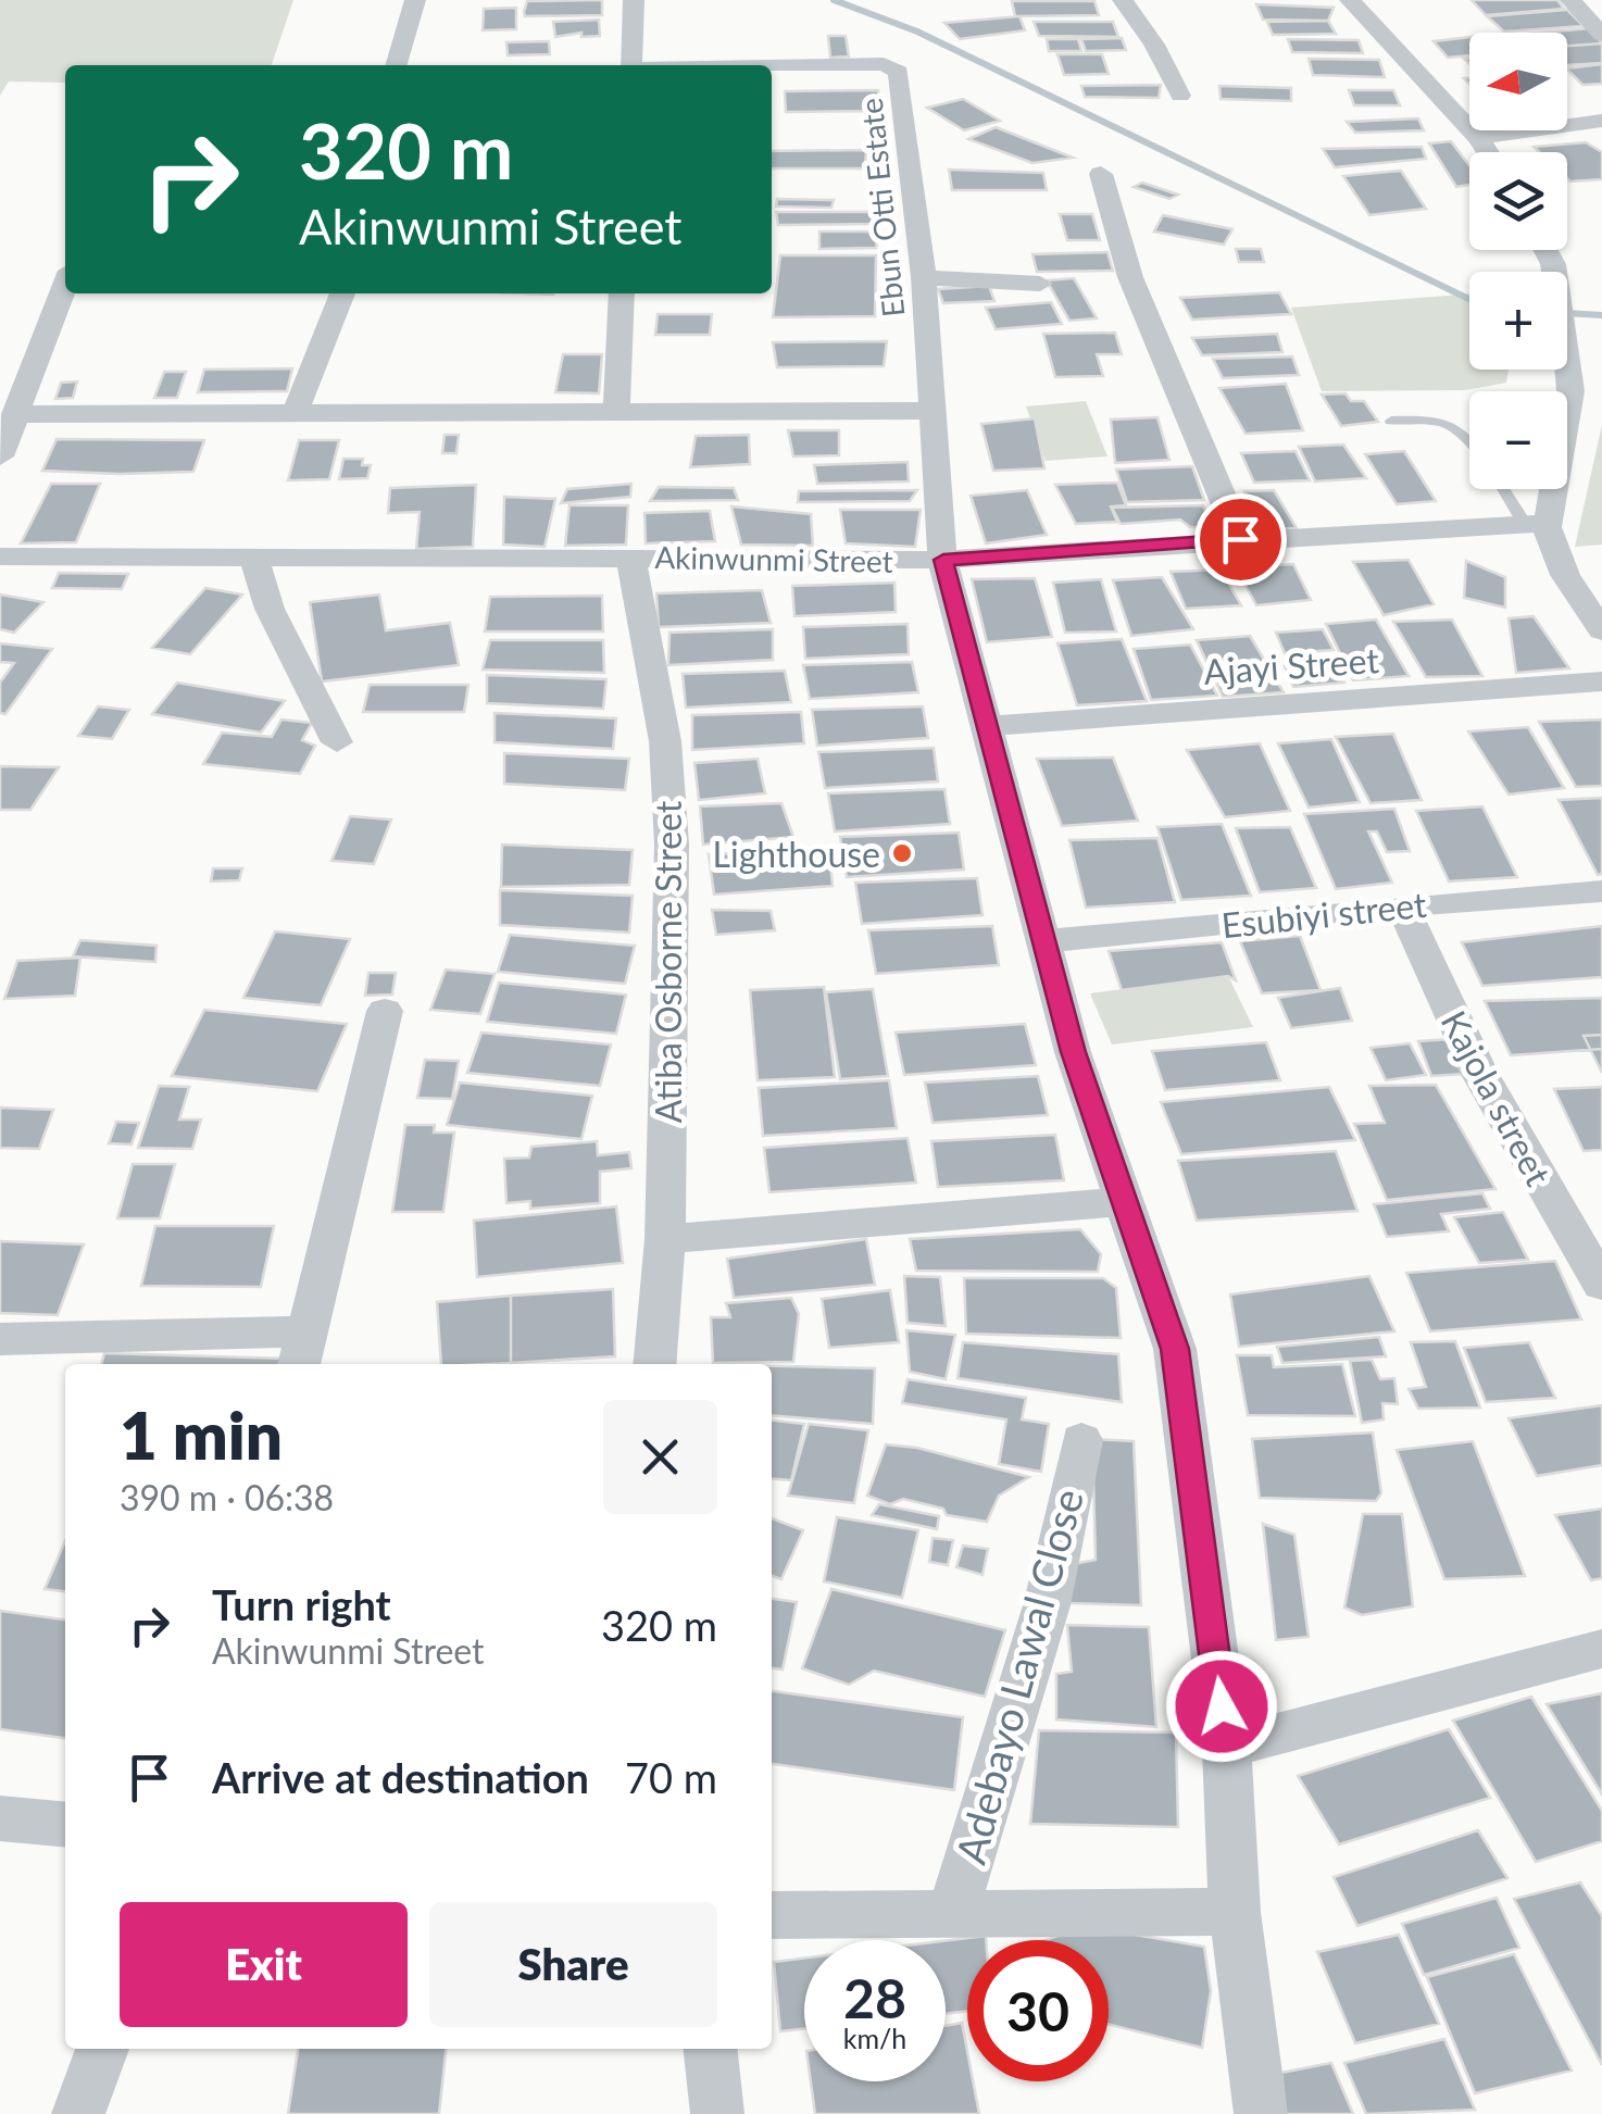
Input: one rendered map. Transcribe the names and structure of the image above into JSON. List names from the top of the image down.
{
  "streets": {
    "street": [
      "Ebun Otti Estate",
      "Akinwunmi Street",
      "Ajayi Street",
      "Esubiyi street",
      "Atiba Osborne Street",
      "Kajola street",
      "Adebayo Lawal Close"
    ]
  },
  "crossings": [
    ["Ebun Otti Estate", "Akinwunmi Street"],
    ["Ebun Otti Estate", "Ajayi Street"],
    ["Ebun Otti Estate", "Esubiyi street"],
    ["Akinwunmi Street", "Atiba Osborne Street"],
    ["Esubiyi street", "Kajola street"]
  ],
  "places": ["Lighthouse"],
  "north": "left",
  "page": {
    "map_buttons": ["+", "−"],
    "turn": ["320 m", "Akinwunmi Street"],
    "heading": ["1 min", "390 m · 06:38"],
    "list": [
      {
        "name": "Turn right",
        "note": "Akinwunmi Street",
        "value": "320 m"
      },
      {
        "name": "Arrive at destination",
        "value": "70 m"
      }
    ],
    "buttons": ["Exit", "Share"],
    "speed": "28 km/h",
    "limit": "30"
  }
}
